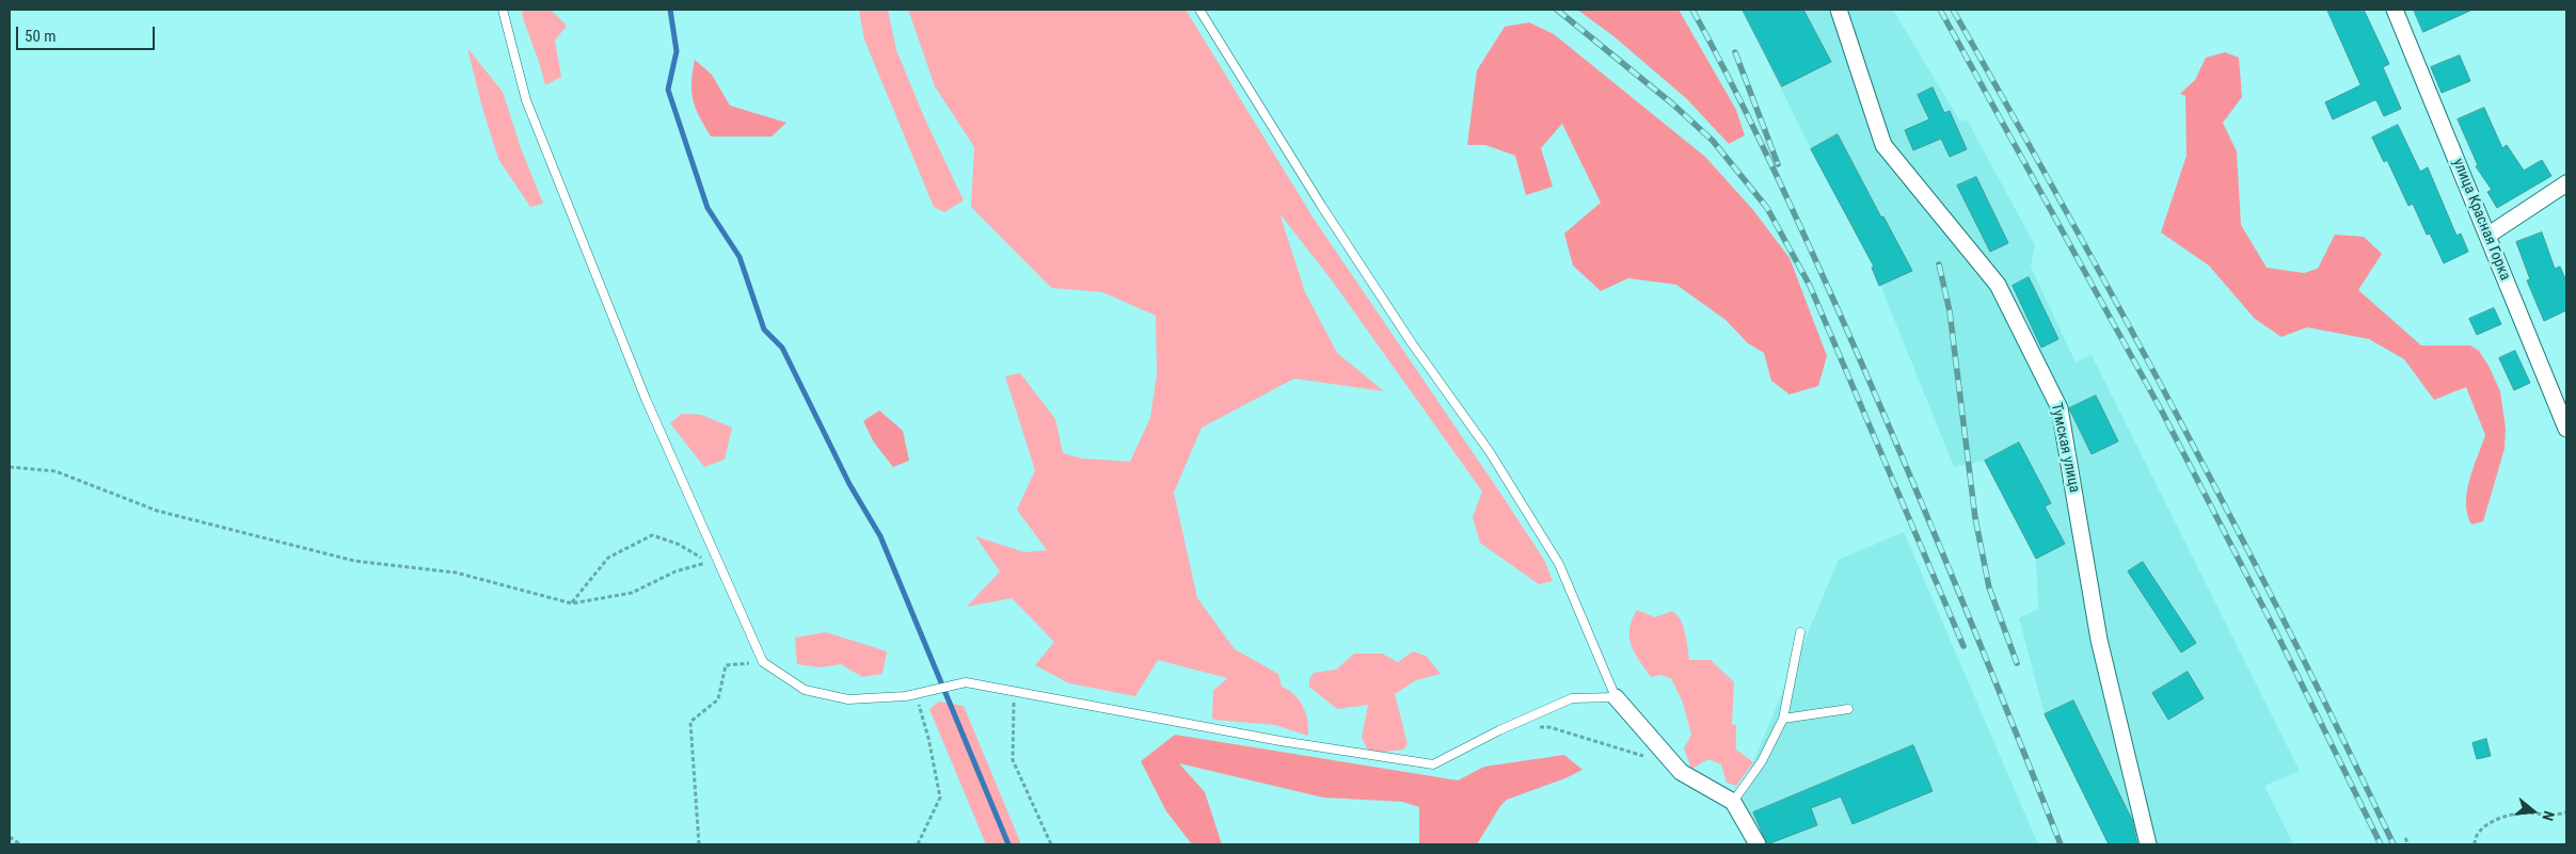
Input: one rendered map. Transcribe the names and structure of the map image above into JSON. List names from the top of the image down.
{
  "streets": {
    "street": ["улица Красная Горка", "Тумская улица"]
  },
  "scale_bar": "50 m",
  "north": "right"
}
